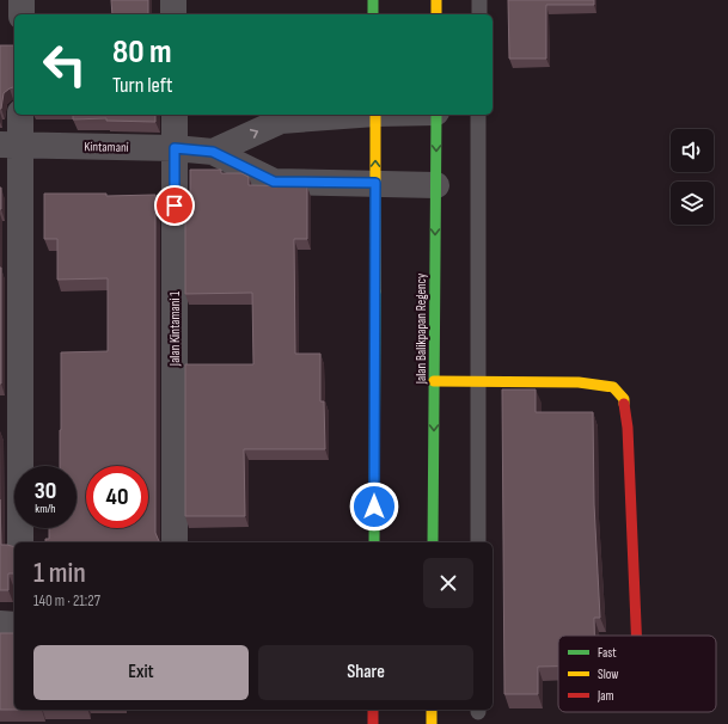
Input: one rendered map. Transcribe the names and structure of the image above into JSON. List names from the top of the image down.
{
  "streets": {
    "street": ["Kintamani", "Jalan Kintamani 1", "Jalan Balikpapan Regency"]
  },
  "crossings": [
    ["Kintamani", "Jalan Kintamani 1"]
  ],
  "legend": ["Fast", "Slow", "Jam"],
  "page": {
    "turn": ["80 m", "Turn left"],
    "speed": "30 km/h",
    "limit": "40",
    "heading": ["1 min", "140 m · 21:27"],
    "buttons": ["Exit", "Share"]
  }
}
